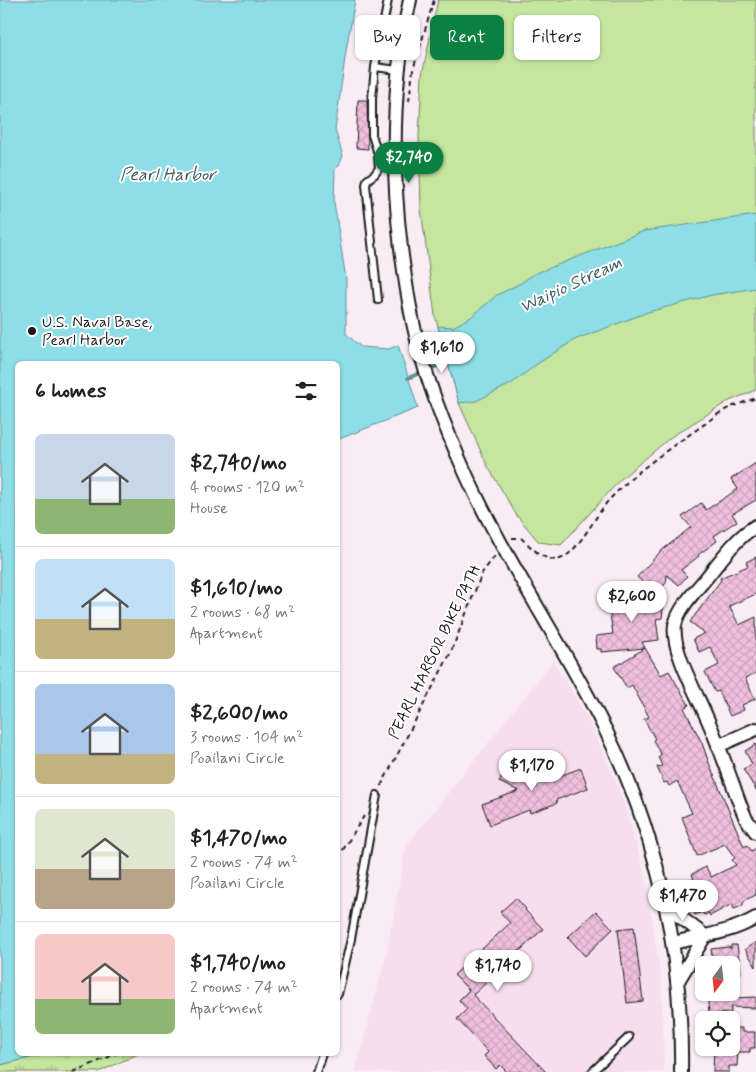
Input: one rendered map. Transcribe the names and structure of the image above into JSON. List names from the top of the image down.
{
  "streets": {
    "path": ["PEARL HARBOR BIKE PATH"]
  },
  "water": ["Pearl Harbor", "Waipio Stream"],
  "places": ["U.S. Naval Base, Pearl Harbor"],
  "north": "bottom",
  "page": {
    "chip": ["Buy", "Rent", "Filters"],
    "price": [
      "$2,740",
      "$1,610",
      "$2,600",
      "$1,170",
      "$1,470",
      "$1,740"
    ],
    "heading": "6 homes",
    "list": [
      {
        "name": "$2,740/mo",
        "note": "4 rooms · 120 m² · House"
      },
      {
        "name": "$1,610/mo",
        "note": "2 rooms · 68 m² · Apartment"
      },
      {
        "name": "$2,600/mo",
        "note": "3 rooms · 104 m² · Poailani Circle"
      },
      {
        "name": "$1,470/mo",
        "note": "2 rooms · 74 m² · Poailani Circle"
      },
      {
        "name": "$1,740/mo",
        "note": "2 rooms · 74 m² · Apartment"
      }
    ]
  }
}
